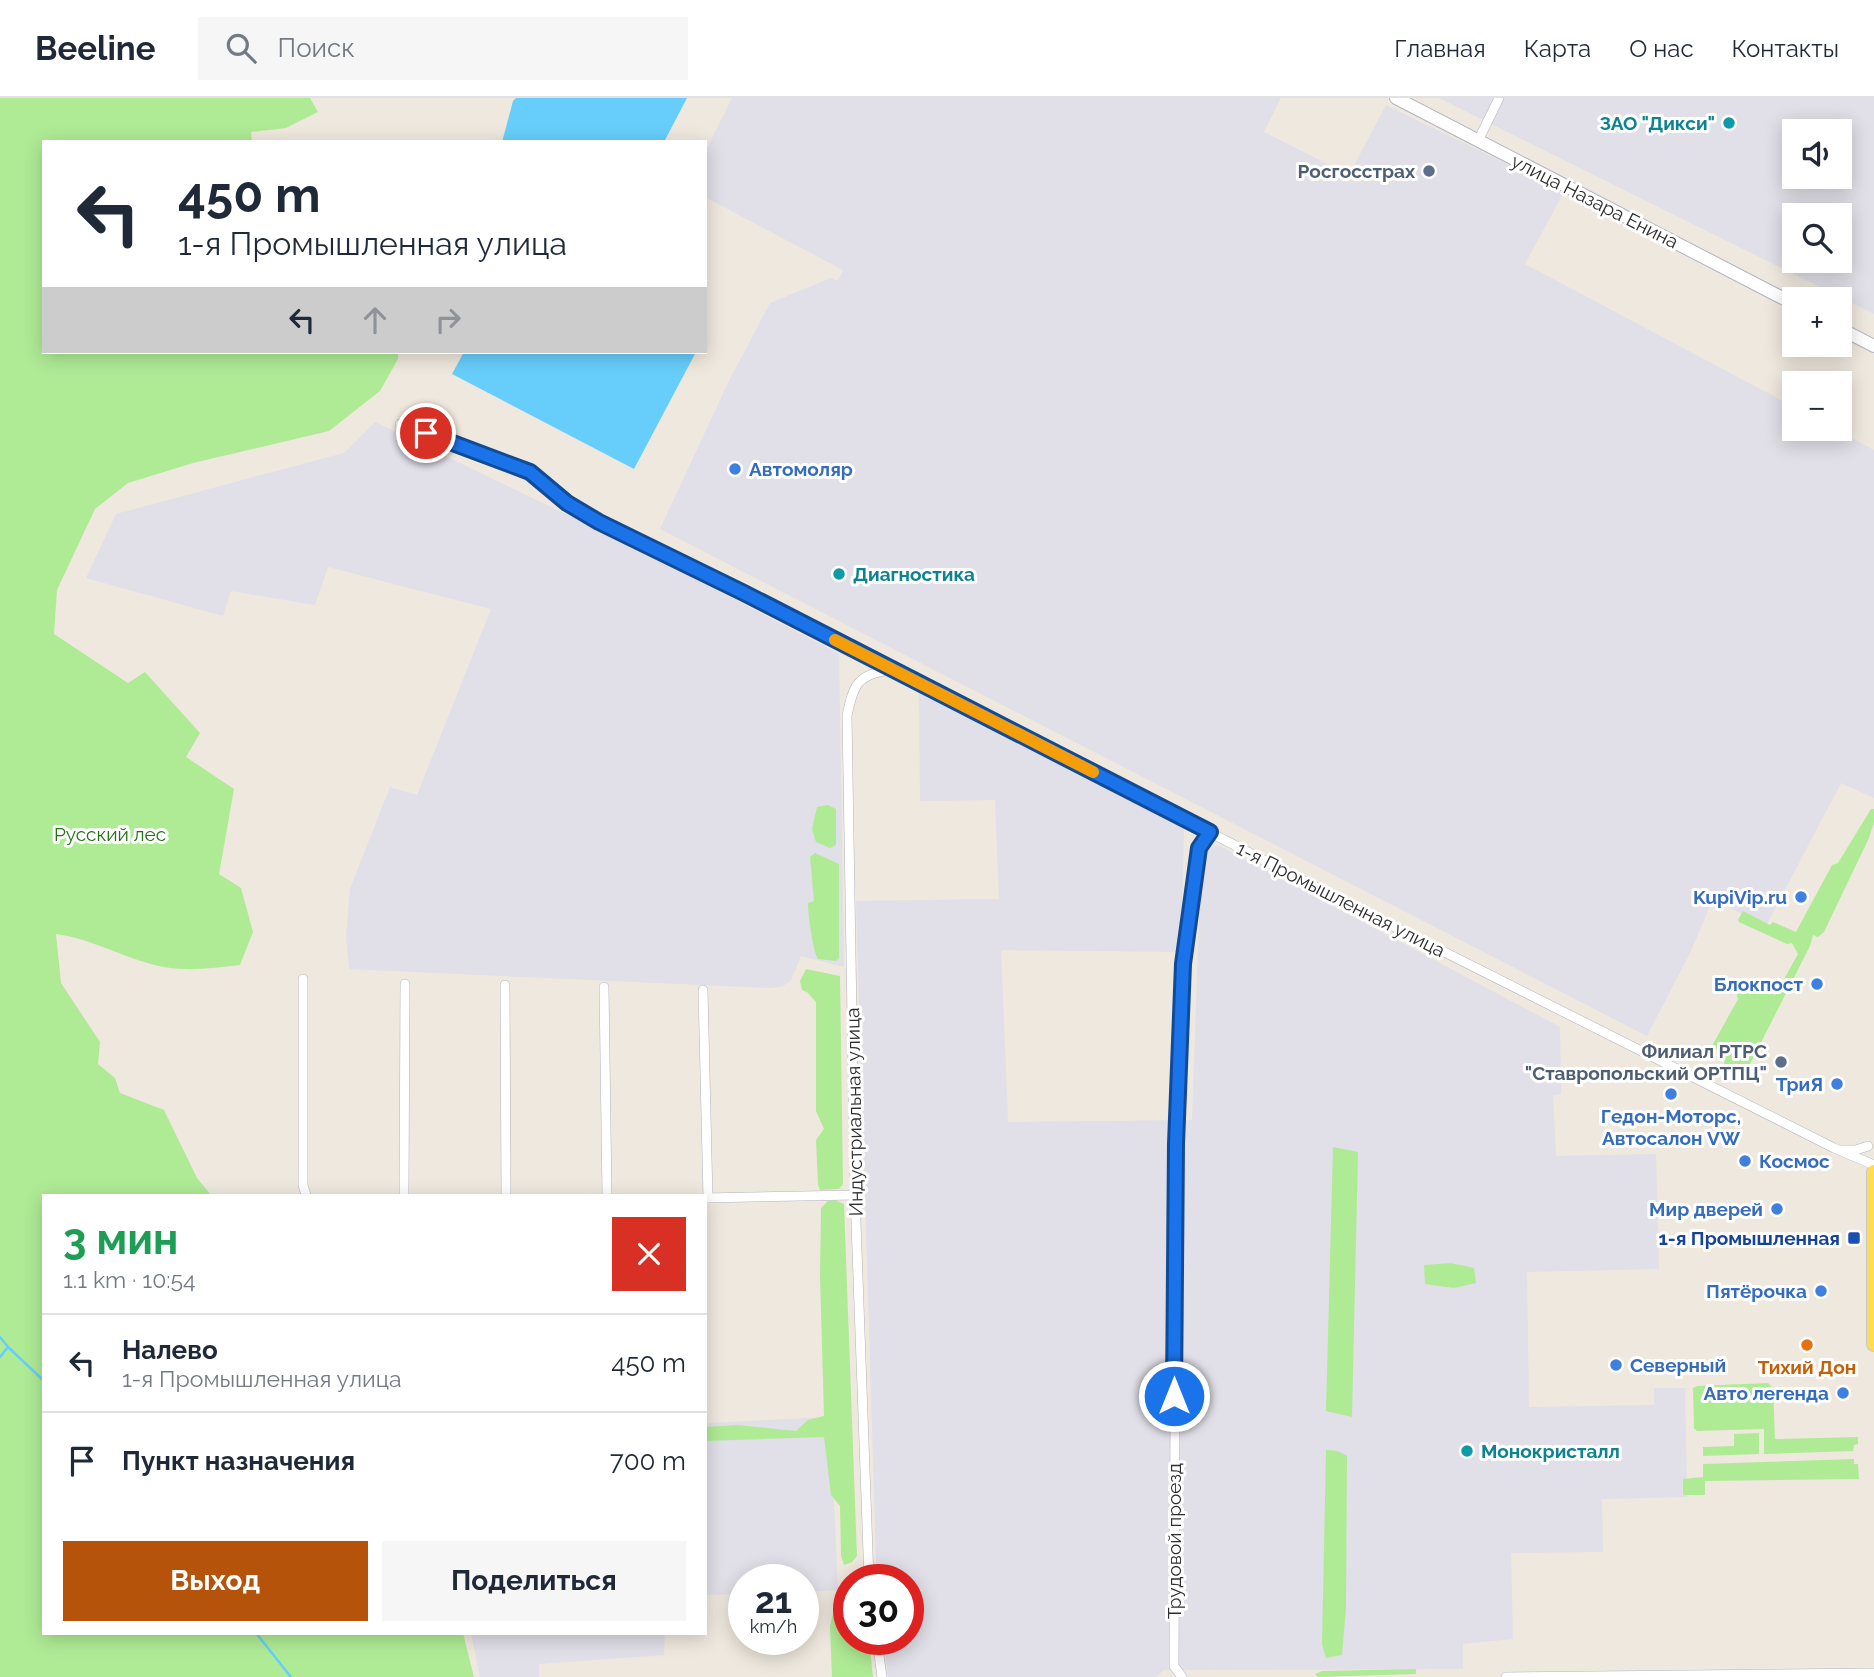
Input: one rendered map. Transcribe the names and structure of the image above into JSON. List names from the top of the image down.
{
  "streets": {
    "main road": ["улица Назара Енина"],
    "street": ["1-я Промышленная улица", "Индустриальная улица", "Трудовой проезд"]
  },
  "crossings": [
    ["1-я Промышленная улица", "Индустриальная улица"],
    ["1-я Промышленная улица", "Трудовой проезд"]
  ],
  "parks": ["Русский лес"],
  "places": {
    "other": [
      "ЗАО \"Дикси\"",
      "Росгосстрах",
      "Автомоляр",
      "Диагностика",
      "KupiVip.ru",
      "Блокпост",
      "Филиал РТРС \"Ставропольский ОРТПЦ\"",
      "ТриЯ",
      "Гедон-Моторс, Автосалон VW",
      "Космос",
      "Мир дверей",
      "Пятёрочка",
      "Тихий Дон",
      "Северный",
      "Авто легенда",
      "Монокристалл"
    ],
    "transit": ["1-я Промышленная"]
  },
  "page": {
    "header": "Beeline",
    "search": "Поиск",
    "nav": [
      "Главная",
      "Карта",
      "О нас",
      "Контакты"
    ],
    "map_buttons": ["+", "−"],
    "turn": ["450 m", "1-я Промышленная улица"],
    "heading": ["3 мин", "1.1 km · 10:54"],
    "list": [
      {
        "name": "Налево",
        "note": "1-я Промышленная улица",
        "value": "450 m"
      },
      {
        "name": "Пункт назначения",
        "value": "700 m"
      }
    ],
    "buttons": ["Выход", "Поделиться"],
    "speed": "21 km/h",
    "limit": "30"
  }
}
